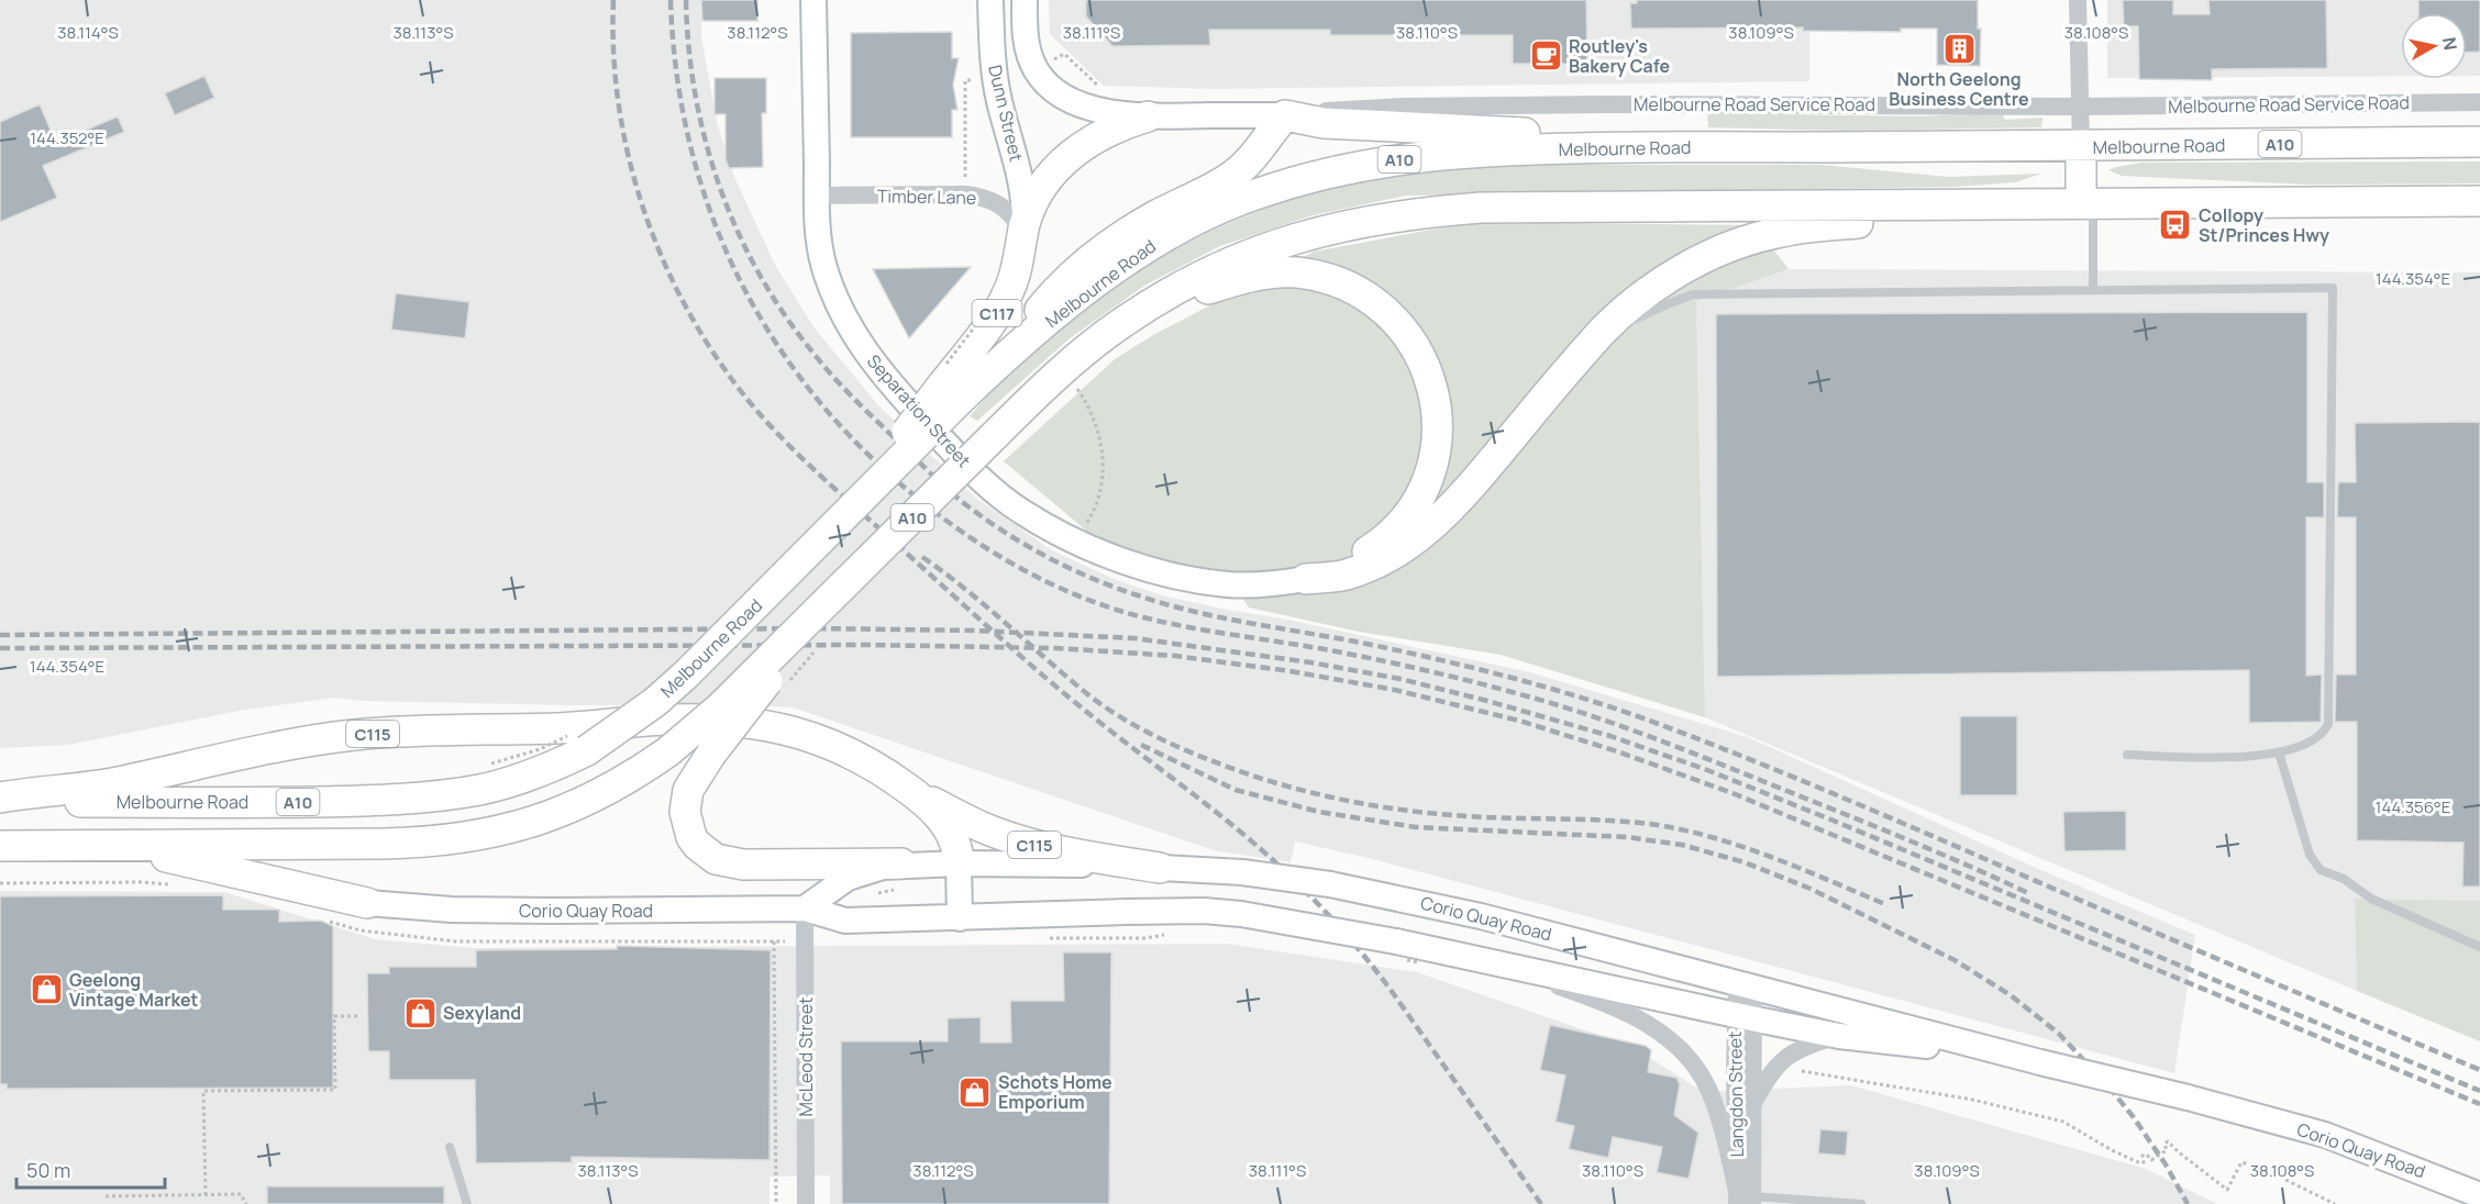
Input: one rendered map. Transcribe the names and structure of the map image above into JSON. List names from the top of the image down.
{
  "streets": {
    "highway": [
      "A10",
      "Melbourne Road",
      "C117",
      "C115"
    ],
    "main road": [
      "Melbourne Road Service Road",
      "Dunn Street",
      "Separation Street",
      "Corio Quay Road"
    ],
    "street": ["Timber Lane", "McLeod Street", "Langdon Street"]
  },
  "crossings": [
    ["Melbourne Road Service Road", "Dunn Street"],
    ["Dunn Street", "Timber Lane"],
    ["Dunn Street", "C117"],
    ["A10", "C115"],
    ["Melbourne Road", "C117"],
    ["Timber Lane", "C117"],
    ["Timber Lane", "Separation Street"],
    ["C115", "Corio Quay Road"],
    ["Corio Quay Road", "McLeod Street"],
    ["Corio Quay Road", "Langdon Street"]
  ],
  "places": {
    "building": ["North Geelong Business Centre"],
    "cafe": ["Routley's Bakery Cafe"],
    "bus stop": ["Collopy St/Princes Hwy"],
    "shop": ["Geelong Vintage Market", "Sexyland", "Schots Home Emporium"]
  },
  "scale_bar": "50 m",
  "north": "right",
  "coordinates": [
    "38.108°S",
    "38.114°S",
    "38.113°S",
    "38.112°S",
    "38.111°S",
    "38.110°S",
    "38.109°S",
    "144.352°E",
    "144.354°E",
    "144.356°E"
  ]
}
